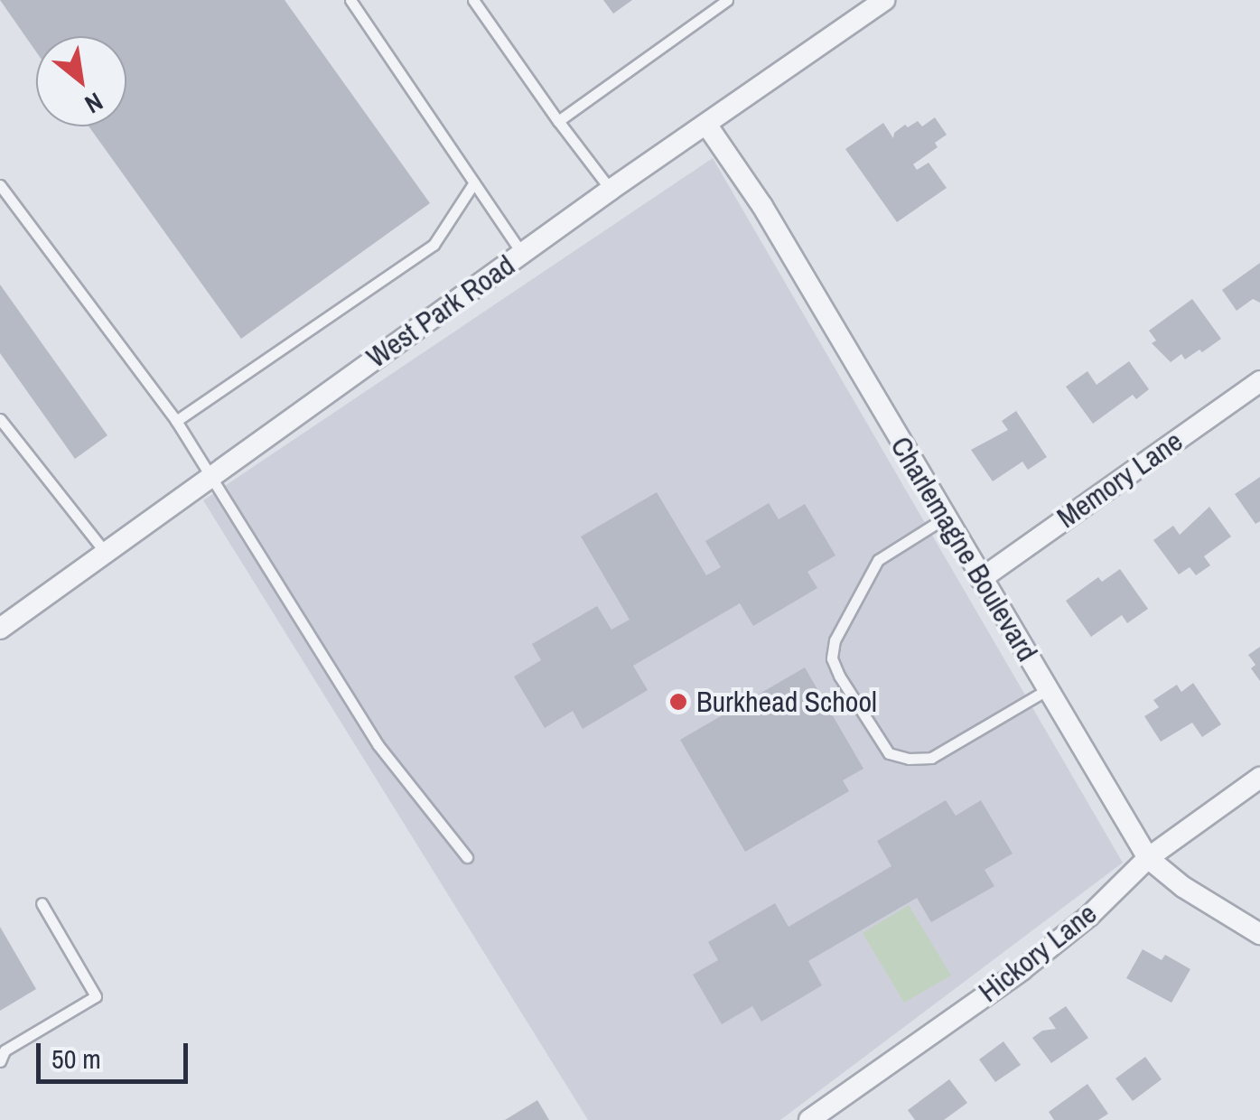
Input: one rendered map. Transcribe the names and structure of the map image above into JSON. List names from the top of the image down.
{
  "streets": {
    "street": [
      "West Park Road",
      "Memory Lane",
      "Charlemagne Boulevard",
      "Hickory Lane"
    ]
  },
  "crossings": [
    ["West Park Road", "Charlemagne Boulevard"],
    ["Memory Lane", "Charlemagne Boulevard"],
    ["Charlemagne Boulevard", "Hickory Lane"]
  ],
  "places": ["Burkhead School"],
  "scale_bar": "50 m",
  "north": "bottom right"
}
